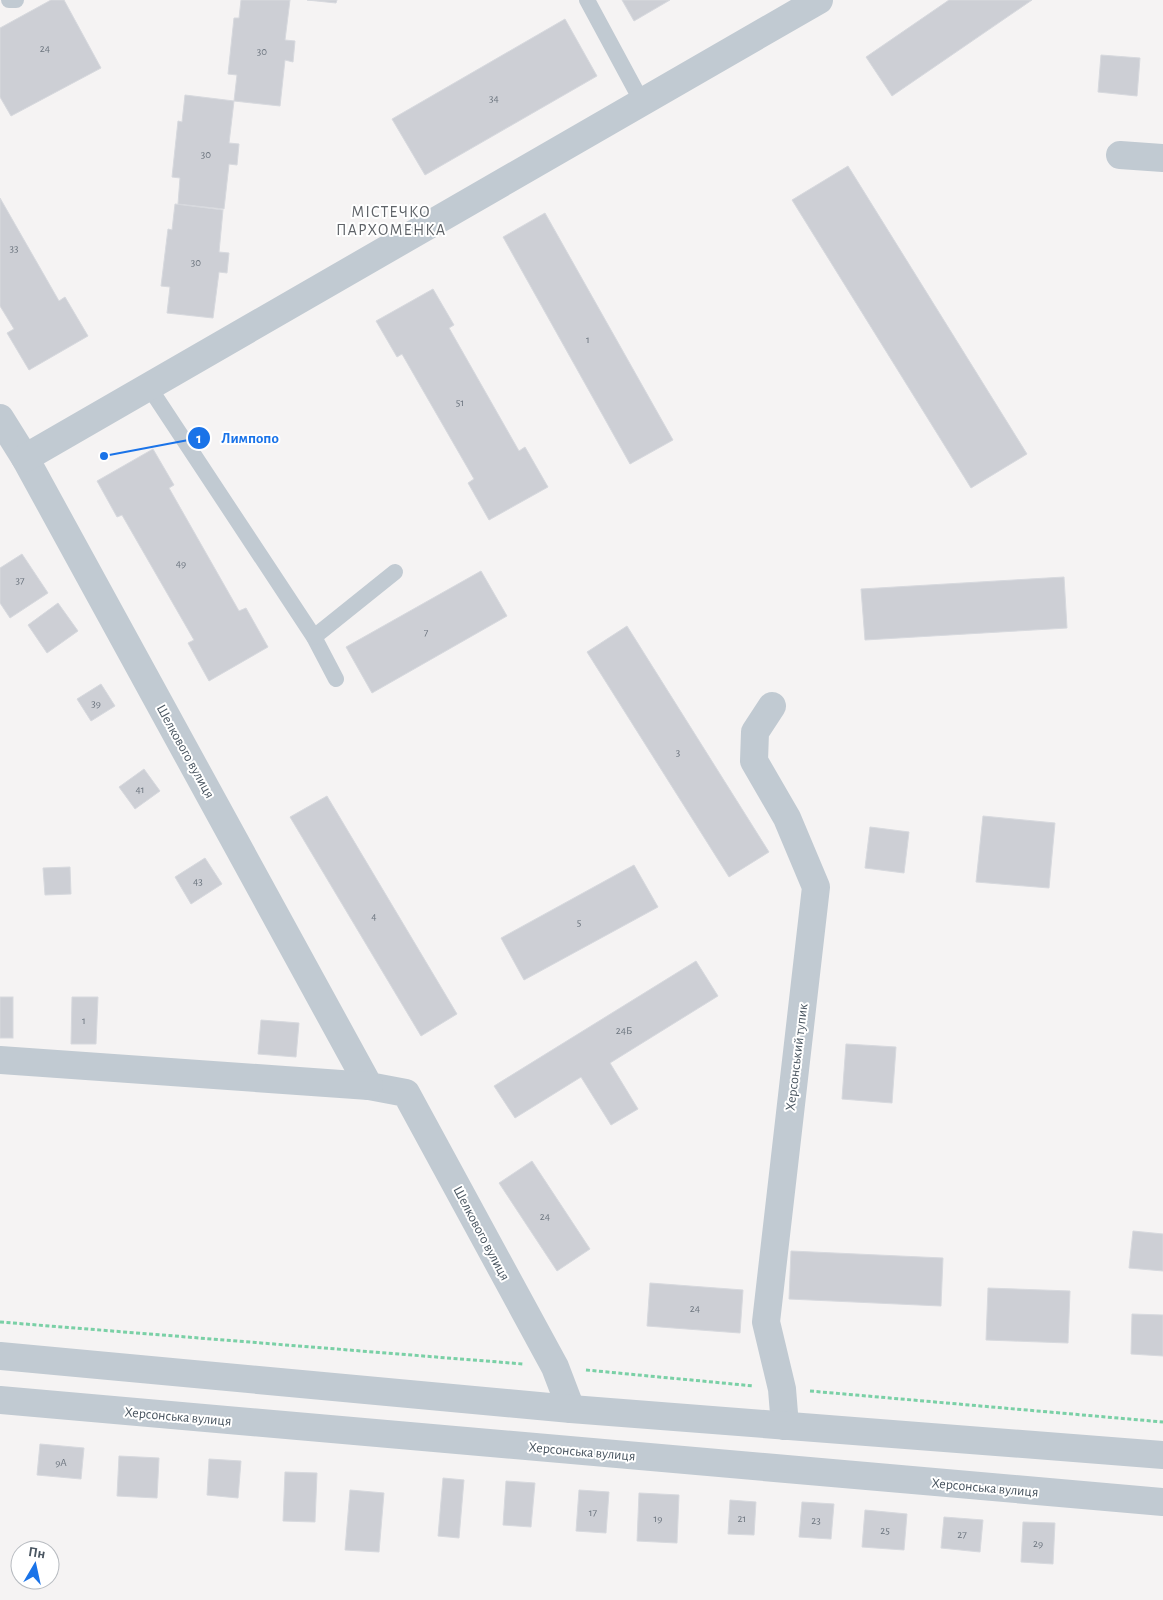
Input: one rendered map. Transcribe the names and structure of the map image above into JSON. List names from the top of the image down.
{
  "streets": {
    "street": ["Шелкового вулиця", "Херсонський тупик", "Херсонська вулиця"]
  },
  "districts": ["МІСТЕЧКО ПАРХОМЕНКА"],
  "places": ["Лимпопо"],
  "house_numbers": [
    "24",
    "30",
    "34",
    "30",
    "33",
    "30",
    "1",
    "51",
    "49",
    "37",
    "7",
    "39",
    "3",
    "41",
    "43",
    "4",
    "5",
    "1",
    "24Б",
    "24",
    "24",
    "9А",
    "17",
    "19",
    "21",
    "23",
    "25",
    "27",
    "29"
  ],
  "north": "top"
}
